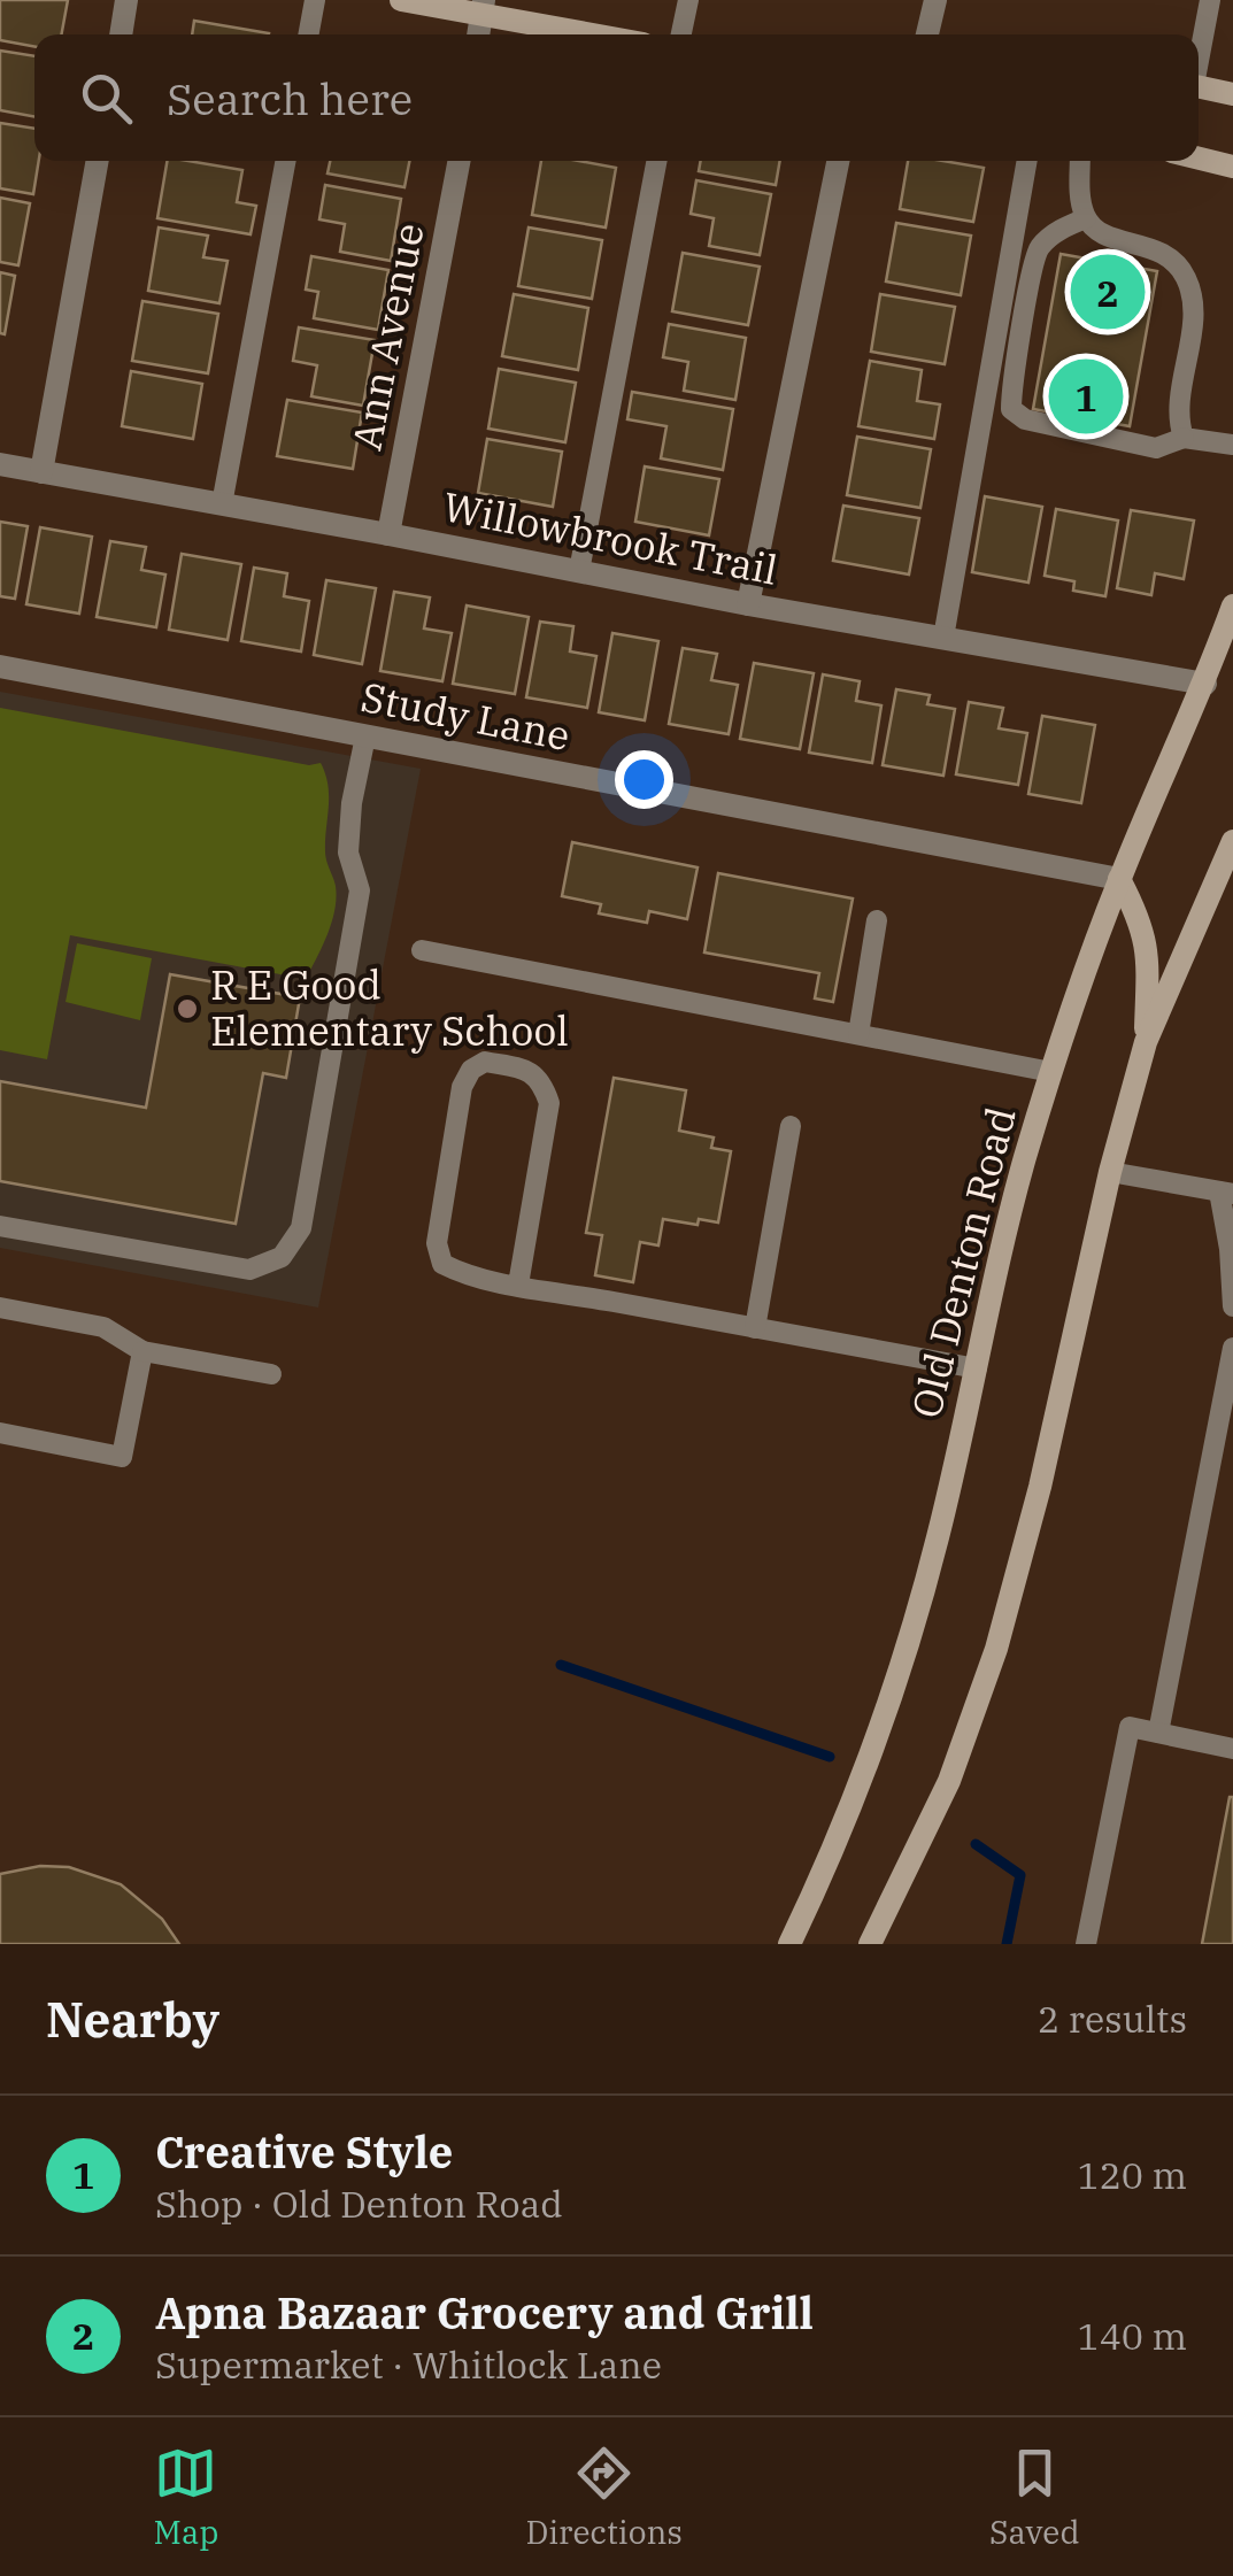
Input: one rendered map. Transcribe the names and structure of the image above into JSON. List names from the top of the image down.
{
  "streets": {
    "main road": ["Old Denton Road"],
    "street": ["Ann Avenue", "Willowbrook Trail", "Study Lane"]
  },
  "crossings": [
    ["Ann Avenue", "Willowbrook Trail"],
    ["Willowbrook Trail", "Old Denton Road"],
    ["Study Lane", "Old Denton Road"]
  ],
  "places": ["R E Good Elementary School"],
  "page": {
    "search": "Search here",
    "pins": ["2", "1"],
    "heading": ["Nearby", "2 results"],
    "list": [
      {
        "mark": "1",
        "name": "Creative Style",
        "note": "Shop · Old Denton Road",
        "value": "120 m"
      },
      {
        "mark": "2",
        "name": "Apna Bazaar Grocery and Grill",
        "note": "Supermarket · Whitlock Lane",
        "value": "140 m"
      }
    ],
    "nav": ["Map", "Directions", "Saved"]
  }
}
